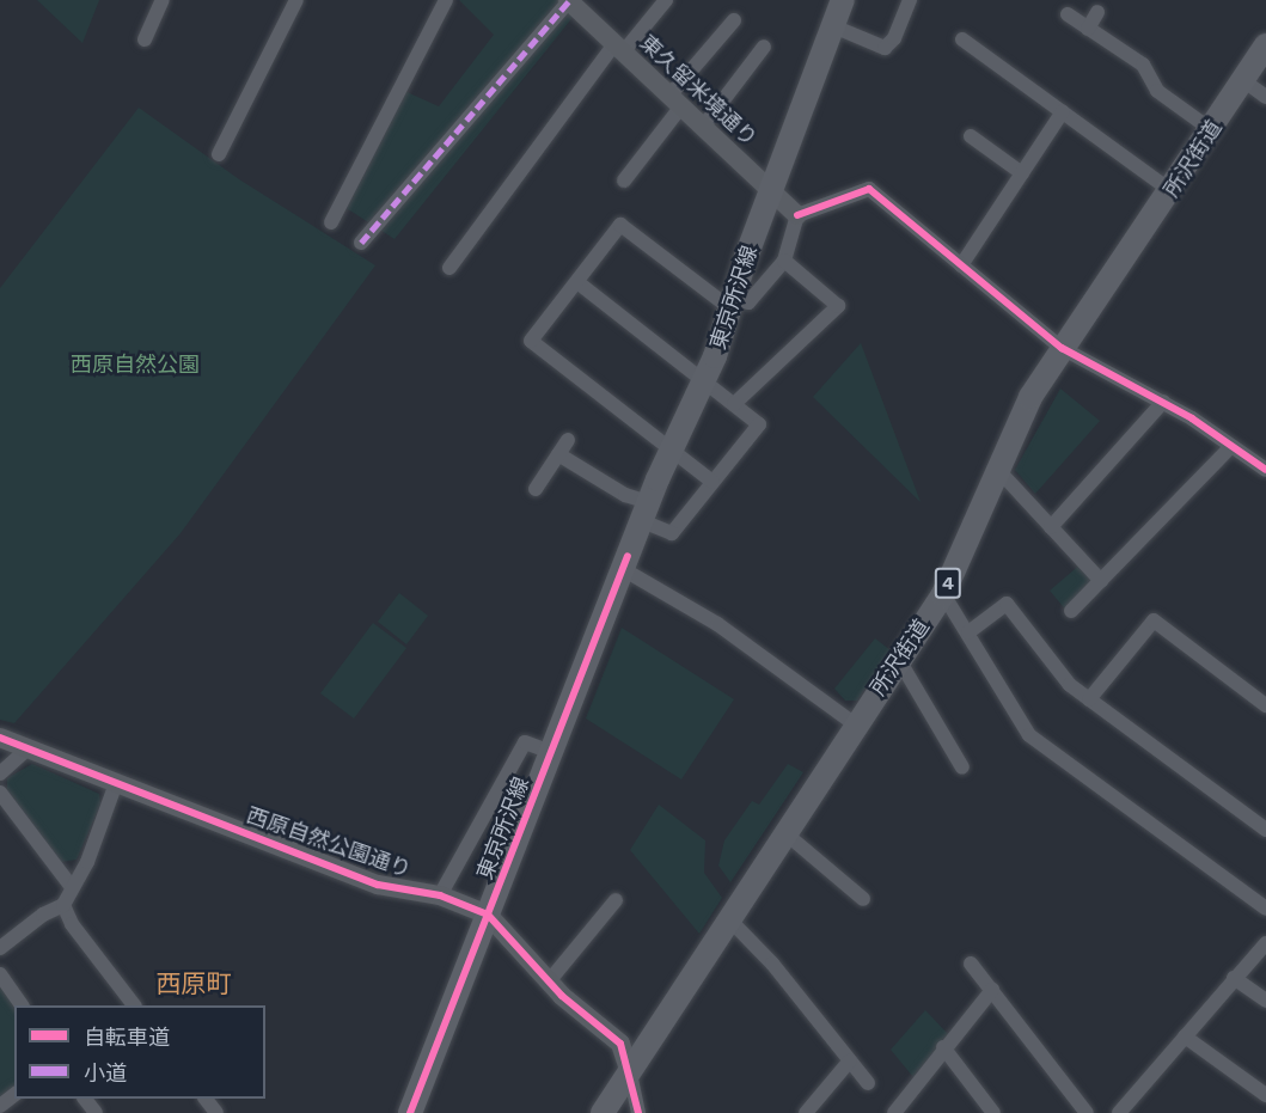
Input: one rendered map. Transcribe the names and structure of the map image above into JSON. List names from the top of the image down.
{
  "streets": {
    "main road": ["所沢街道", "東京所沢線", "4"],
    "street": ["東久留米境通り", "西原自然公園通り"]
  },
  "crossings": [
    ["東久留米境通り", "東京所沢線"],
    ["所沢街道", "西原自然公園通り"],
    ["東京所沢線", "西原自然公園通り"]
  ],
  "districts": ["西原町"],
  "parks": ["西原自然公園"],
  "legend": ["自転車道", "小道"]
}
